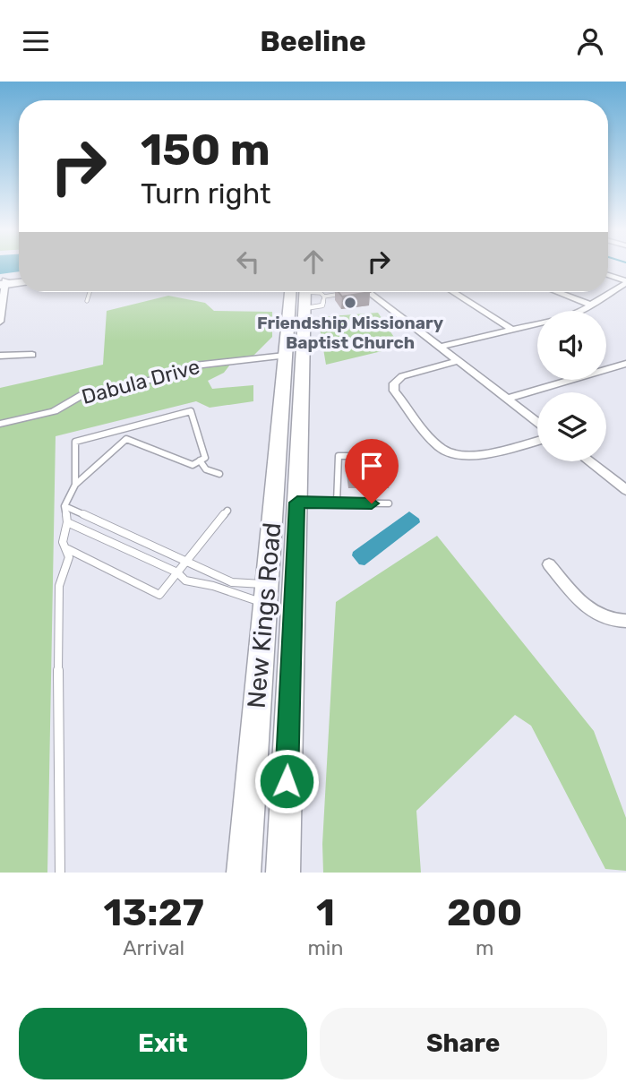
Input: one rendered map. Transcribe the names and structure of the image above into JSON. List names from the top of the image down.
{
  "streets": {
    "highway": ["New Kings Road"],
    "street": ["Dabula Drive"]
  },
  "crossings": [
    ["Dabula Drive", "New Kings Road"]
  ],
  "places": ["Friendship Missionary Baptist Church"],
  "page": {
    "header": "Beeline",
    "turn": ["150 m", "Turn right"],
    "eta": [
      "13:27",
      "Arrival",
      "1",
      "min",
      "200",
      "m"
    ],
    "buttons": ["Exit", "Share"]
  }
}
